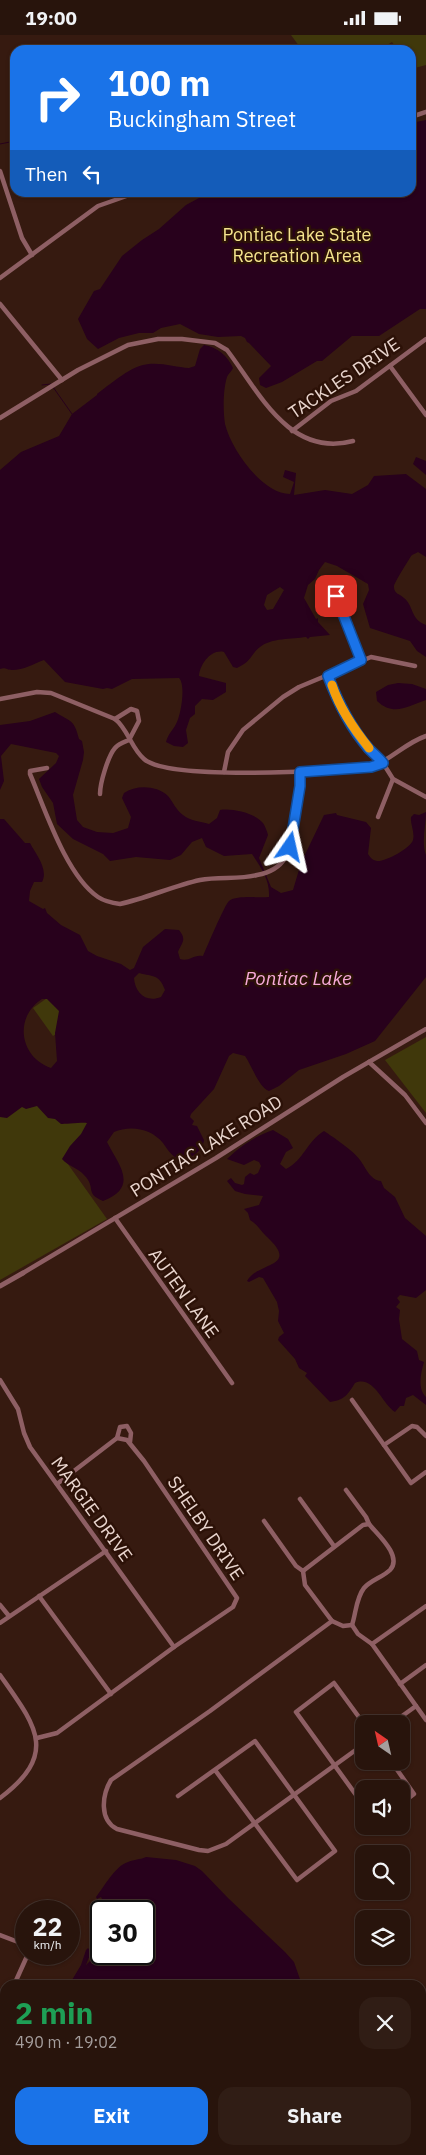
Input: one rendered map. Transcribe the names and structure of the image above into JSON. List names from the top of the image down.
{
  "streets": {
    "street": [
      "TACKLES DRIVE",
      "PONTIAC LAKE ROAD",
      "AUTEN LANE",
      "MARGIE DRIVE",
      "SHELBY DRIVE"
    ]
  },
  "crossings": [
    ["PONTIAC LAKE ROAD", "AUTEN LANE"],
    ["MARGIE DRIVE", "SHELBY DRIVE"]
  ],
  "water": ["Pontiac Lake"],
  "parks": ["Pontiac Lake State Recreation Area"],
  "north": "top left",
  "page": {
    "status": "19:00",
    "turn": ["100 m", "Buckingham Street"],
    "then": "Then",
    "speed": "22 km/h",
    "limit": "30",
    "heading": ["2 min", "490 m · 19:02"],
    "buttons": ["Exit", "Share"]
  }
}
